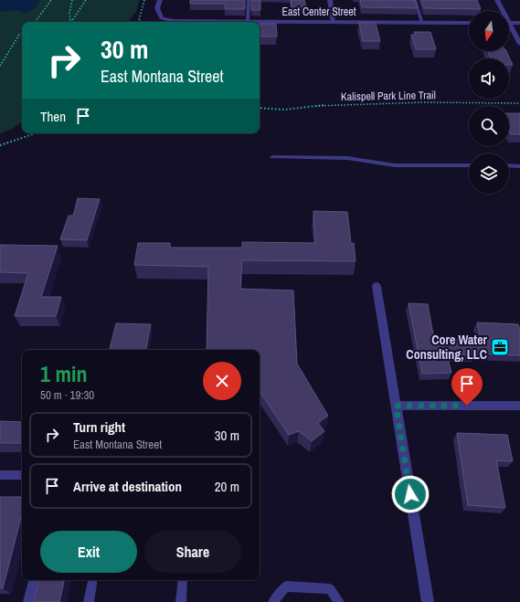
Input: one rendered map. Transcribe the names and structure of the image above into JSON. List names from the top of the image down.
{
  "streets": {
    "street": ["East Center Street"],
    "path": ["Kalispell Park Line Trail"]
  },
  "places": {
    "office": ["Core Water Consulting, LLC"]
  },
  "north": "bottom",
  "page": {
    "turn": ["30 m", "East Montana Street"],
    "then": "Then",
    "heading": ["1 min", "50 m · 19:30"],
    "list": [
      {
        "name": "Turn right",
        "note": "East Montana Street",
        "value": "30 m"
      },
      {
        "name": "Arrive at destination",
        "value": "20 m"
      }
    ],
    "buttons": ["Exit", "Share"]
  }
}
